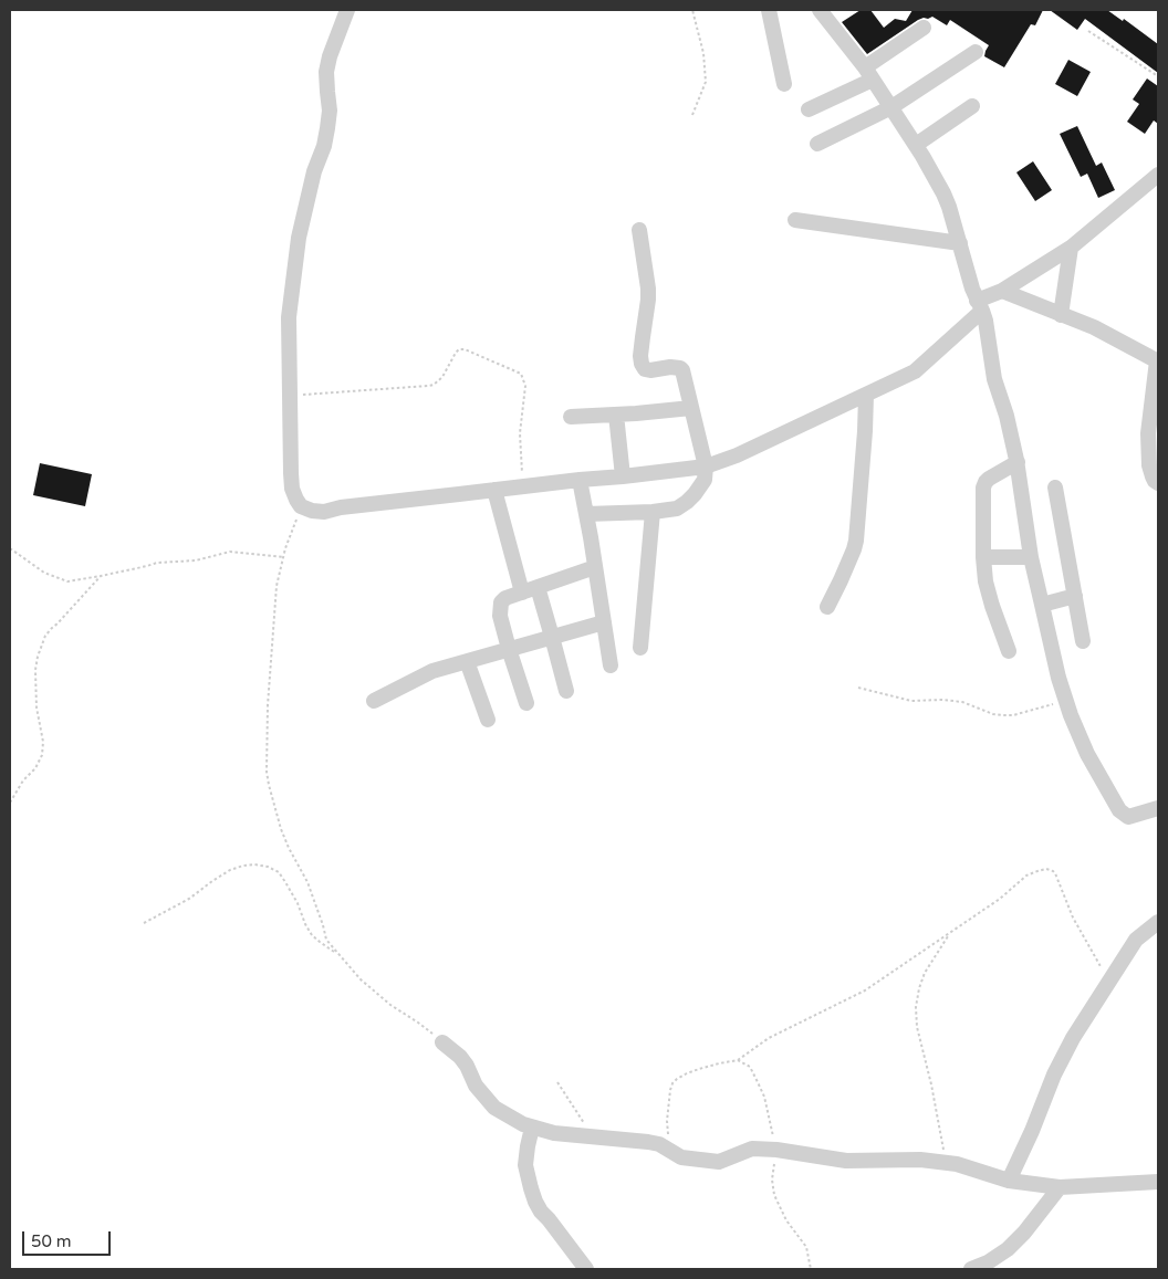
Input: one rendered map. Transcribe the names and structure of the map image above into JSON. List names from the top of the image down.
{
  "scale_bar": "50 m"
}
